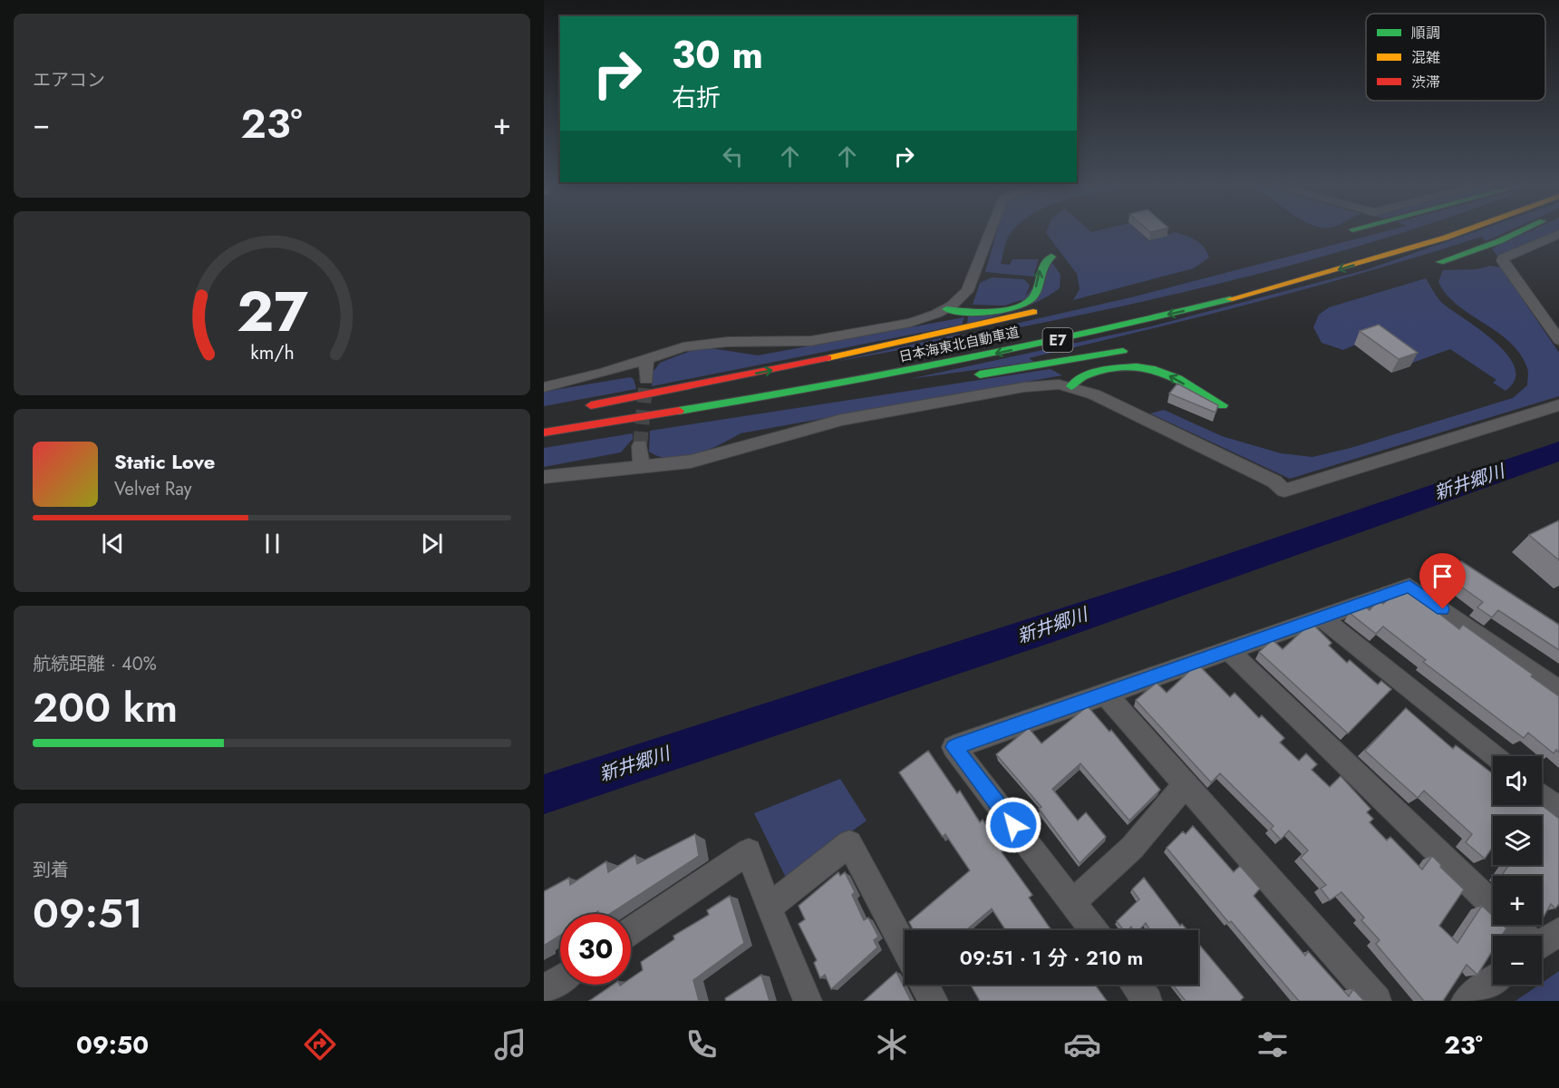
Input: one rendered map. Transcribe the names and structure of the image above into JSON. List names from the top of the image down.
{
  "streets": {
    "highway": ["E7", "日本海東北自動車道"]
  },
  "water": ["新井郷川"],
  "legend": ["順調", "混雑", "渋滞"],
  "page": {
    "tile": [
      "エアコン",
      ["航続距離 · 40%", "200 km"],
      ["到着", "09:51"]
    ],
    "turn": ["30 m", "右折"],
    "heat": ["−", "23°", "+"],
    "song": ["Static Love", "Velvet Ray"],
    "map_buttons": ["+", "−"],
    "limit": "30",
    "trip": "09:51 · 1 分 · 210 m",
    "tabs": ["09:50", "23°"],
    "gauge": ["27", "km/h"]
  }
}
